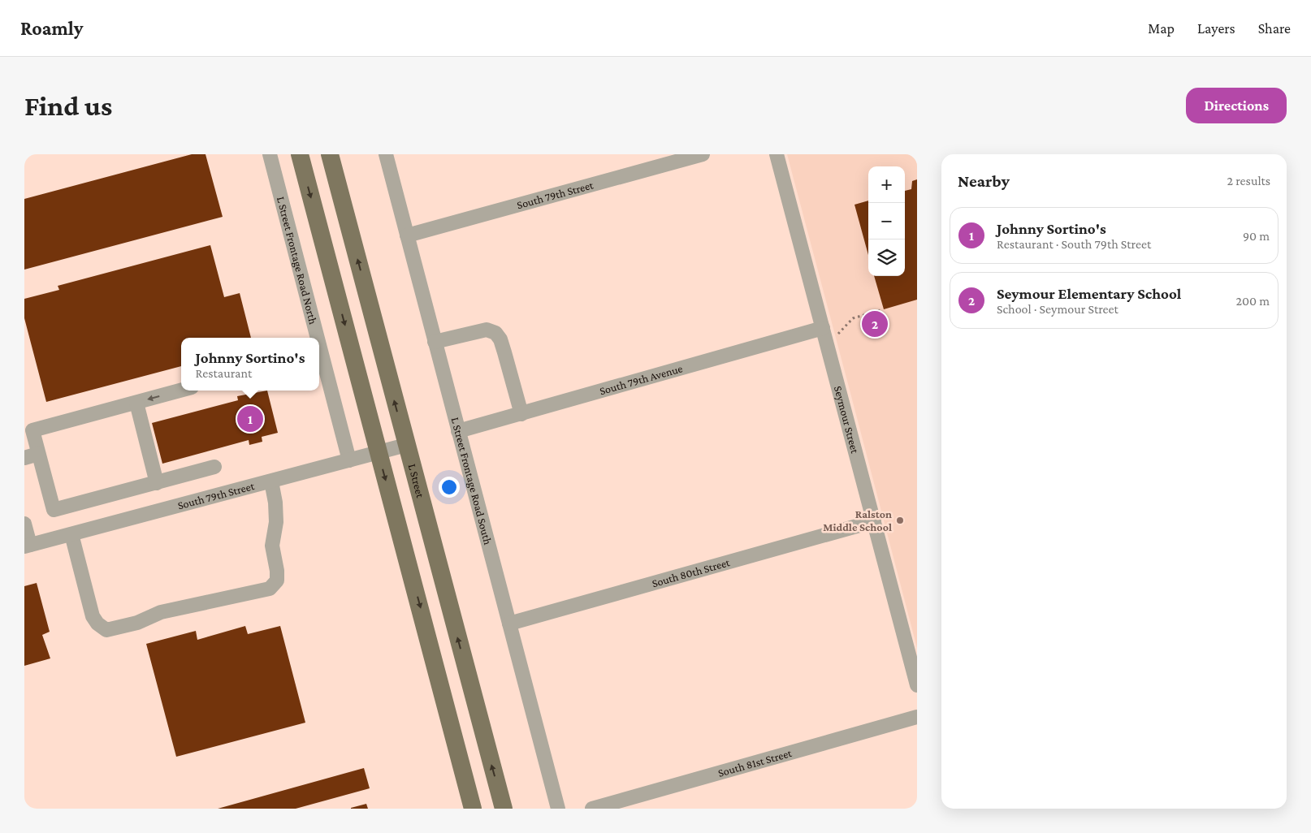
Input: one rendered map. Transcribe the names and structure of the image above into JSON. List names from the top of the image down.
{
  "streets": {
    "main road": ["L Street"],
    "street": [
      "South 79th Street",
      "L Street Frontage Road North",
      "South 79th Avenue",
      "Seymour Street",
      "L Street Frontage Road South",
      "South 80th Street",
      "South 81st Street"
    ]
  },
  "crossings": [
    ["South 79th Street", "L Street Frontage Road North"],
    ["South 79th Street", "L Street"],
    ["South 79th Street", "L Street Frontage Road South"],
    ["South 79th Avenue", "Seymour Street"],
    ["South 79th Avenue", "L Street Frontage Road South"],
    ["Seymour Street", "South 80th Street"],
    ["L Street Frontage Road South", "South 80th Street"]
  ],
  "places": ["Ralston Middle School"],
  "page": {
    "header": "Roamly",
    "nav": ["Map", "Layers", "Share"],
    "buttons": "Directions",
    "title": "Find us",
    "heading": ["Nearby", "2 results"],
    "map_buttons": ["+", "−"],
    "list": [
      {
        "mark": "1",
        "name": "Johnny Sortino's",
        "note": "Restaurant · South 79th Street",
        "value": "90 m"
      },
      {
        "mark": "2",
        "name": "Seymour Elementary School",
        "note": "School · Seymour Street",
        "value": "200 m"
      }
    ],
    "pins": ["2", "1"],
    "popup": ["Johnny Sortino's", "Restaurant"]
  }
}
